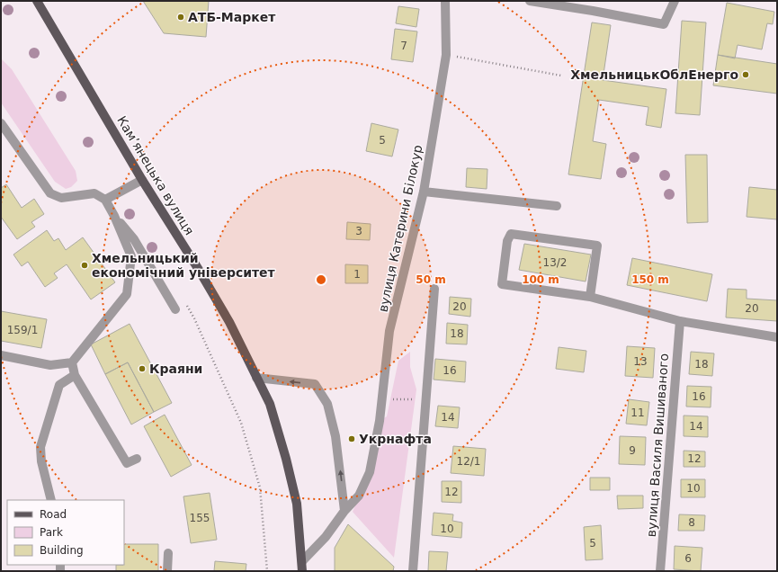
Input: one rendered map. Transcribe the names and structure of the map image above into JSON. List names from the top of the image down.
{
  "streets": {
    "main road": ["Камʼянецька вулиця"],
    "street": ["вулиця Катерини Білокур", "вулиця Василя Вишиваного"]
  },
  "crossings": [
    ["Камʼянецька вулиця", "вулиця Катерини Білокур"]
  ],
  "places": [
    "АТБ-Маркет",
    "ХмельницькОблЕнерго",
    "Хмельницький економічний університет",
    "Краяни",
    "Укрнафта"
  ],
  "house_numbers": [
    "7",
    "5",
    "3",
    "13/2",
    "1",
    "20",
    "20",
    "159/1",
    "18",
    "13",
    "18",
    "16",
    "16",
    "11",
    "14",
    "14",
    "9",
    "12",
    "12/1",
    "10",
    "12",
    "155",
    "8",
    "10",
    "5",
    "6"
  ],
  "legend": ["Road", "Park", "Building"],
  "rings": ["50 m", "100 m", "150 m"]
}
